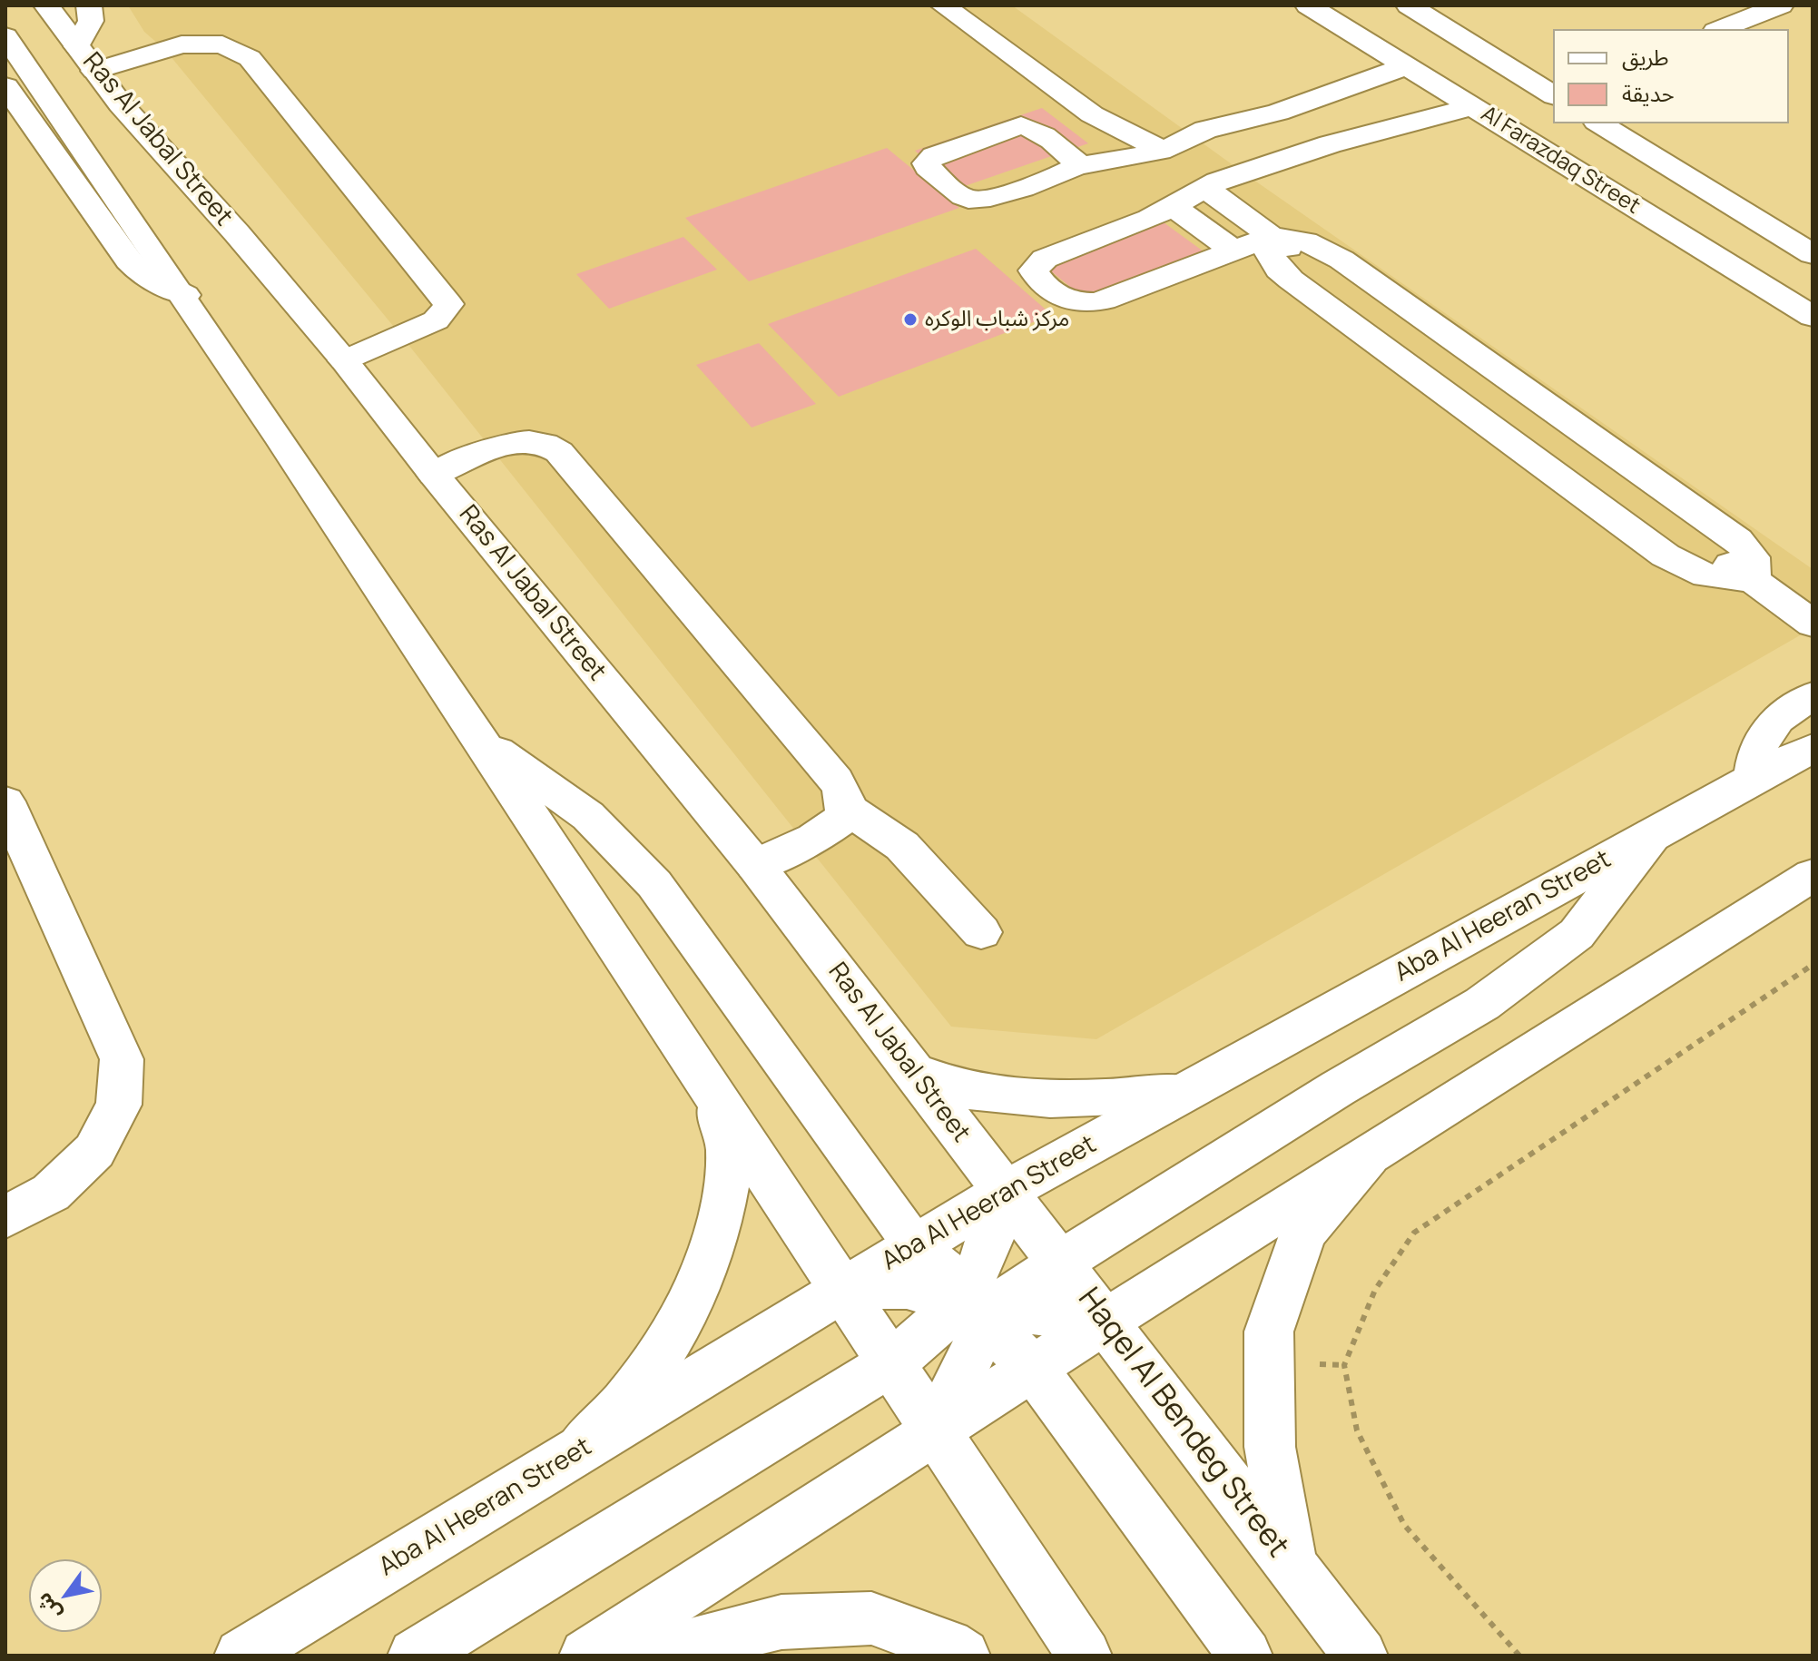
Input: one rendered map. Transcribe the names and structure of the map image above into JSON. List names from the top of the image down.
{
  "streets": {
    "main road": [
      "Ras Al Jabal Street",
      "Al Farazdaq Street",
      "Aba Al Heeran Street",
      "Haqel Al Bendeg Street"
    ]
  },
  "crossings": [
    ["Ras Al Jabal Street", "Aba Al Heeran Street"],
    ["Ras Al Jabal Street", "Haqel Al Bendeg Street"],
    ["Aba Al Heeran Street", "Haqel Al Bendeg Street"]
  ],
  "places": ["مركز شباب الوكره"],
  "legend": ["طريق", "حديقة"],
  "north": "bottom left"
}
